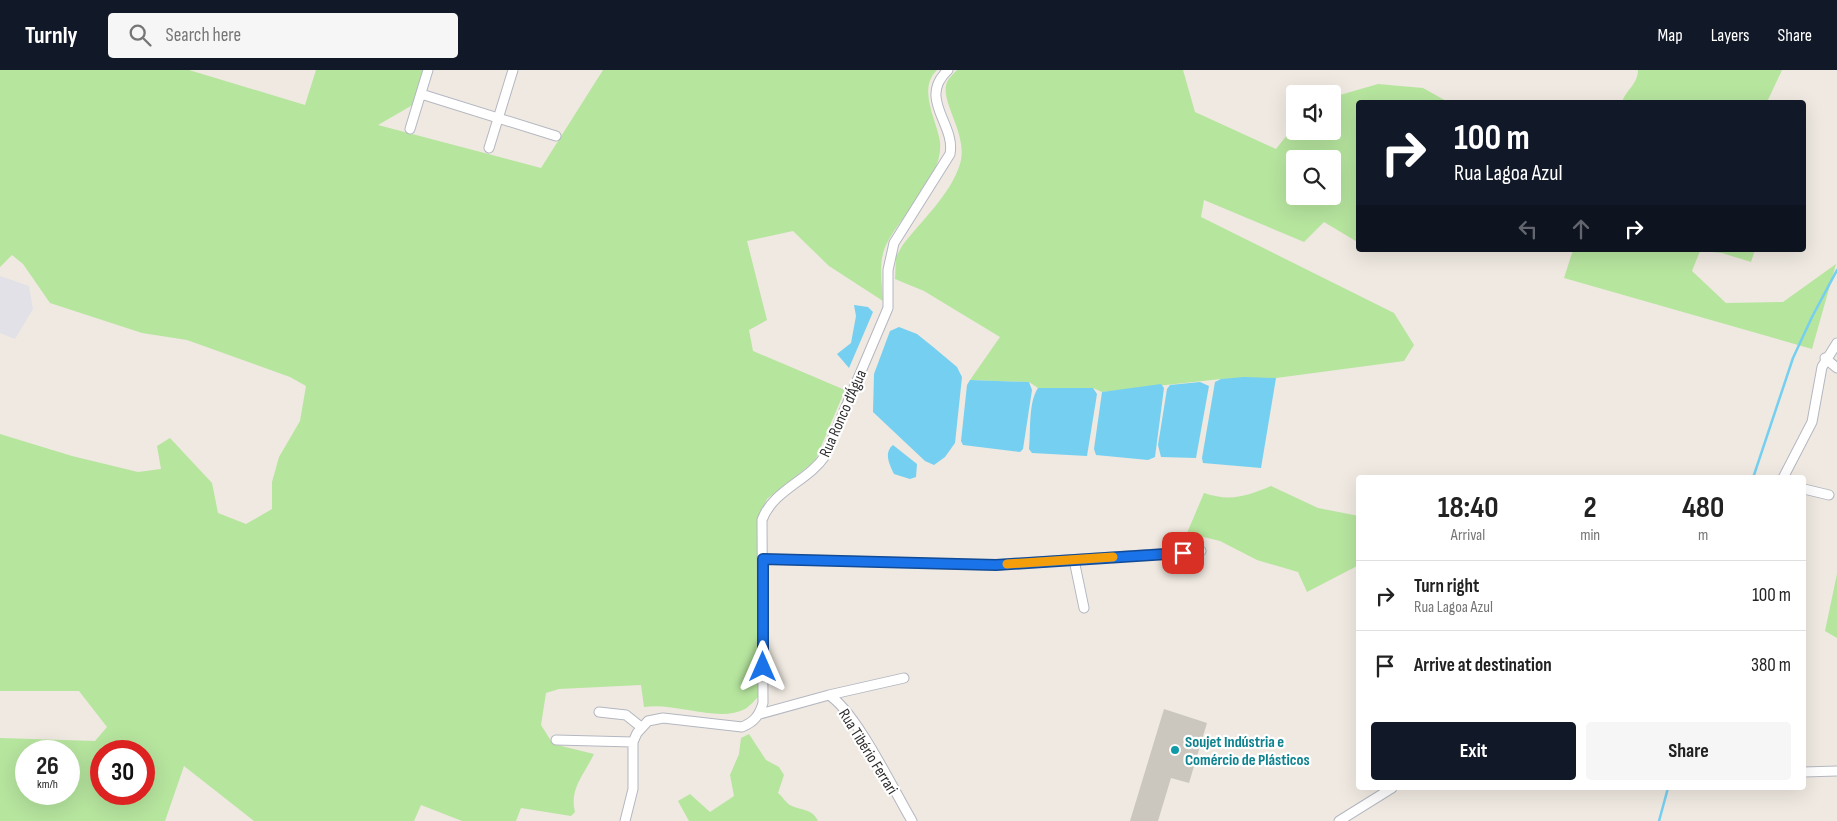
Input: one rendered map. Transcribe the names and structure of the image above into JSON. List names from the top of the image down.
{
  "streets": {
    "street": ["Rua Ronco d’Água", "Rua Tibério Ferrari"]
  },
  "crossings": [
    ["Rua Ronco d’Água", "Rua Tibério Ferrari"]
  ],
  "places": ["Soujet Indústria e Comércio de Plásticos"],
  "page": {
    "header": "Turnly",
    "search": "Search here",
    "nav": ["Map", "Layers", "Share"],
    "turn": ["100 m", "Rua Lagoa Azul"],
    "eta": [
      "18:40",
      "Arrival",
      "2",
      "min",
      "480",
      "m"
    ],
    "list": [
      {
        "name": "Turn right",
        "note": "Rua Lagoa Azul",
        "value": "100 m"
      },
      {
        "name": "Arrive at destination",
        "value": "380 m"
      }
    ],
    "buttons": ["Exit", "Share"],
    "speed": "26 km/h",
    "limit": "30"
  }
}
